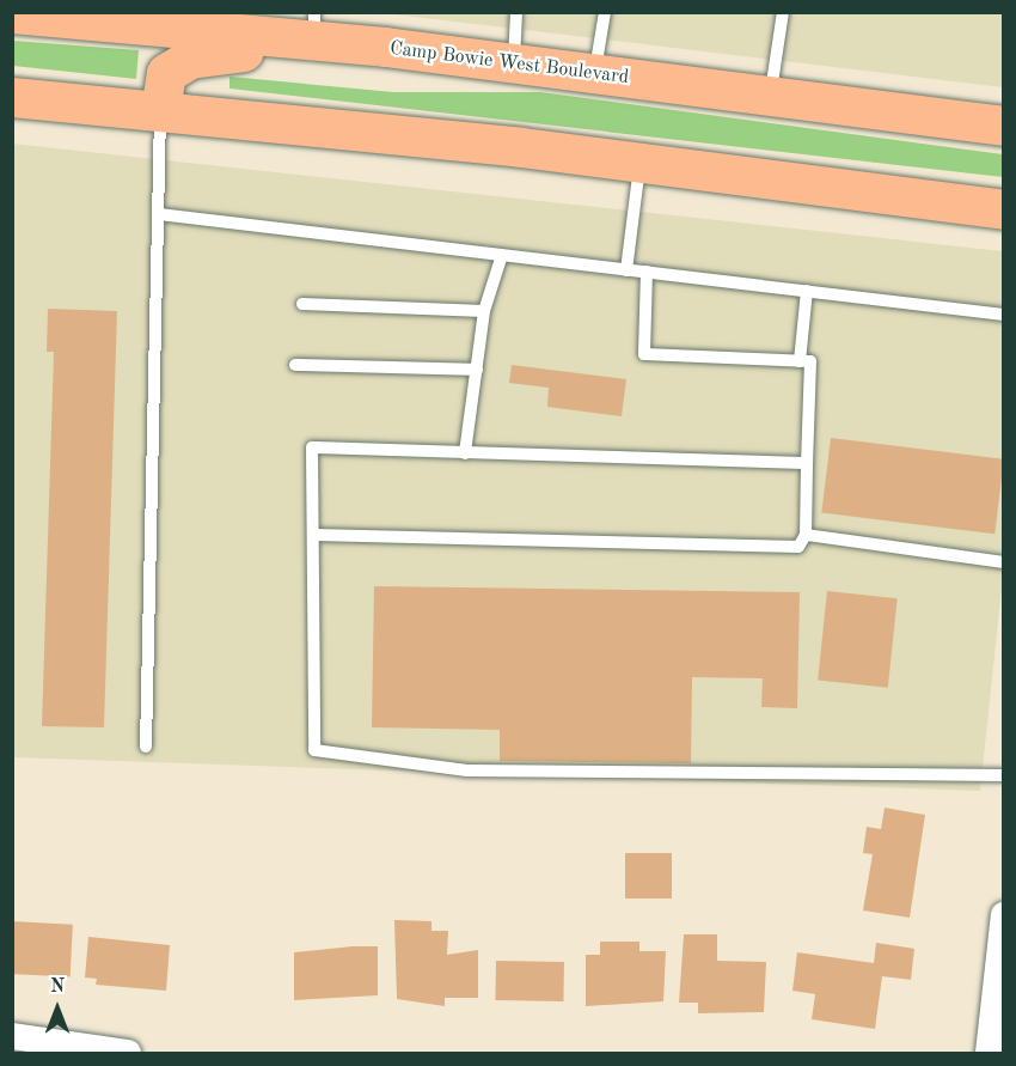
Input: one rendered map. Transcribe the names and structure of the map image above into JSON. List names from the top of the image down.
{
  "streets": {
    "main road": ["Camp Bowie West Boulevard"]
  },
  "north": "top"
}
